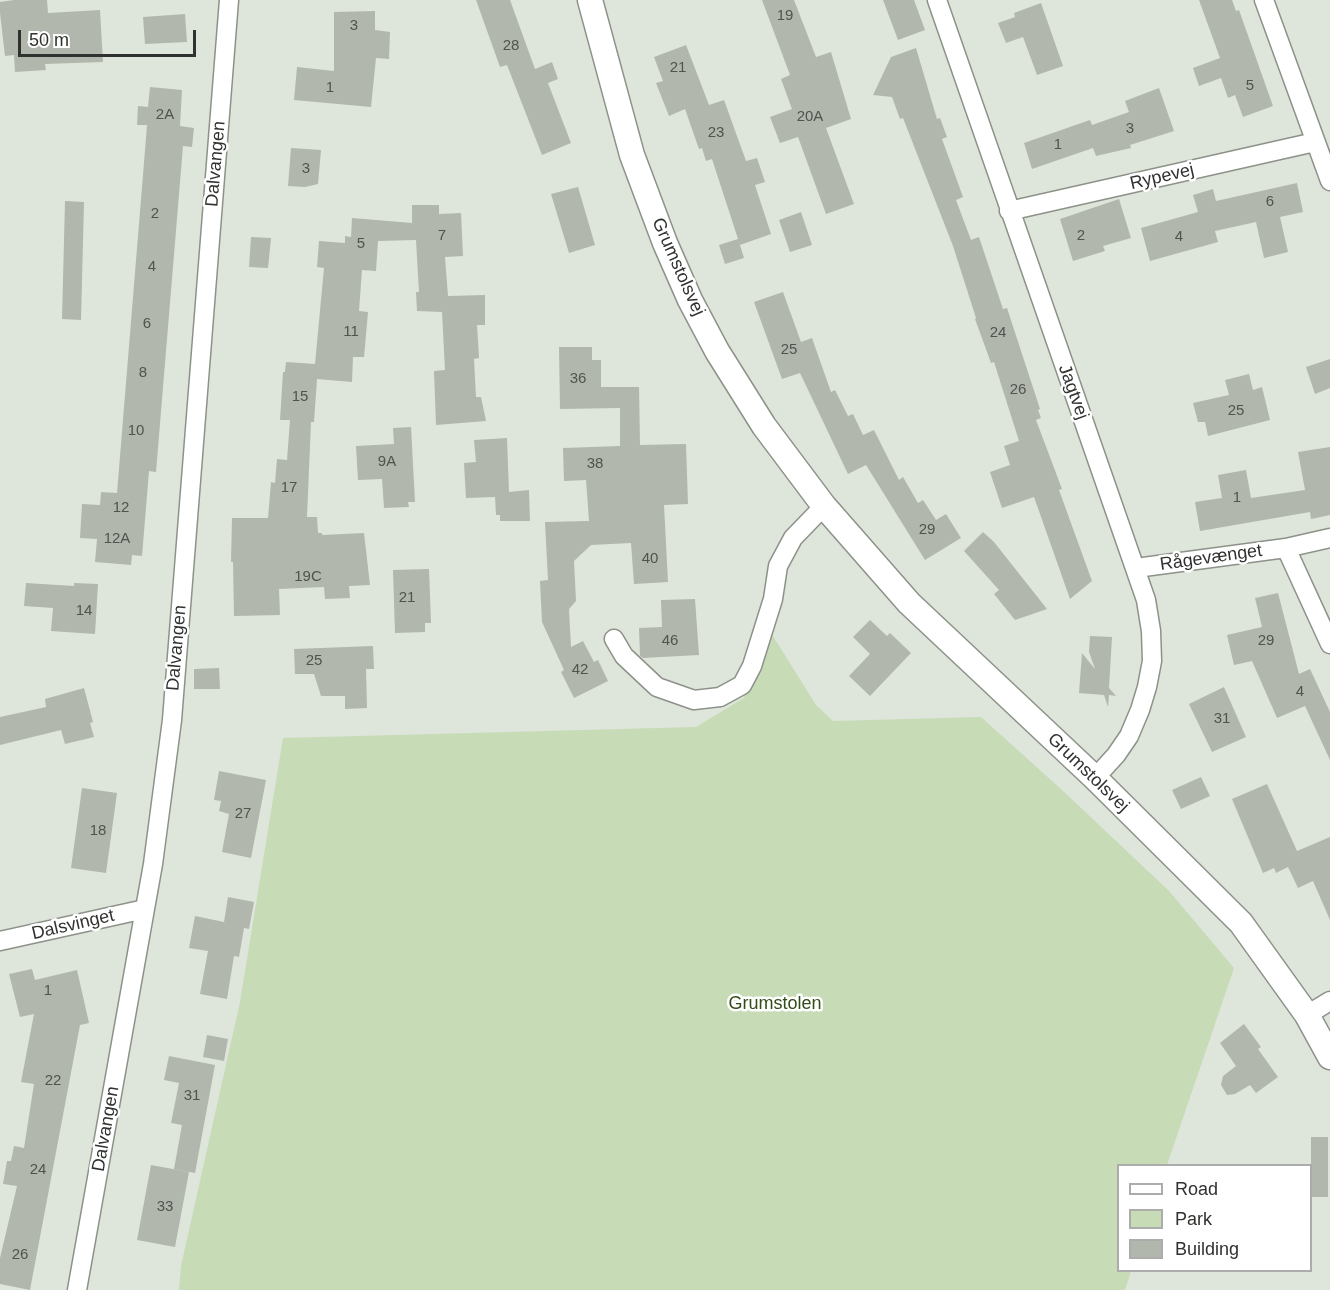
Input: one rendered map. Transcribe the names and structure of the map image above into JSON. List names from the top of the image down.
{
  "streets": {
    "street": [
      "Dalvangen",
      "Rypevej",
      "Grumstolsvej",
      "Jagtvej",
      "Rågevænget",
      "Dalsvinget"
    ]
  },
  "crossings": [
    ["Dalvangen", "Dalsvinget"],
    ["Rypevej", "Jagtvej"],
    ["Grumstolsvej", "Jagtvej"],
    ["Jagtvej", "Rågevænget"]
  ],
  "parks": ["Grumstolen"],
  "house_numbers": [
    "19",
    "3",
    "28",
    "21",
    "5",
    "1",
    "2A",
    "20A",
    "3",
    "23",
    "1",
    "3",
    "6",
    "2",
    "7",
    "2",
    "4",
    "5",
    "4",
    "6",
    "11",
    "24",
    "25",
    "8",
    "36",
    "26",
    "15",
    "25",
    "10",
    "9A",
    "38",
    "17",
    "1",
    "12",
    "29",
    "12A",
    "40",
    "19C",
    "21",
    "14",
    "46",
    "29",
    "25",
    "42",
    "4",
    "31",
    "27",
    "18",
    "1",
    "22",
    "31",
    "24",
    "33",
    "26"
  ],
  "legend": ["Road", "Park", "Building"],
  "scale_bar": "50 m"
}
